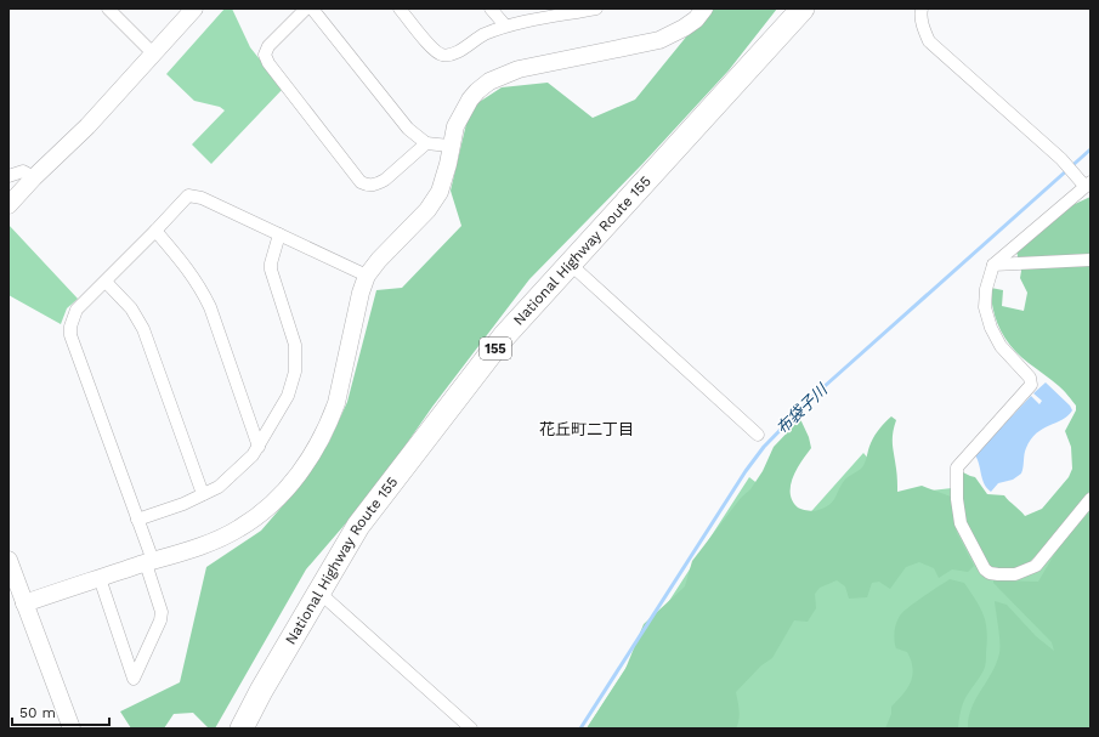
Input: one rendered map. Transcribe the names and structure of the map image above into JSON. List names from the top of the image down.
{
  "streets": {
    "highway": ["National Highway Route 155", "155"]
  },
  "districts": ["花丘町二丁目"],
  "water": ["布袋子川"],
  "scale_bar": "50 m"
}
